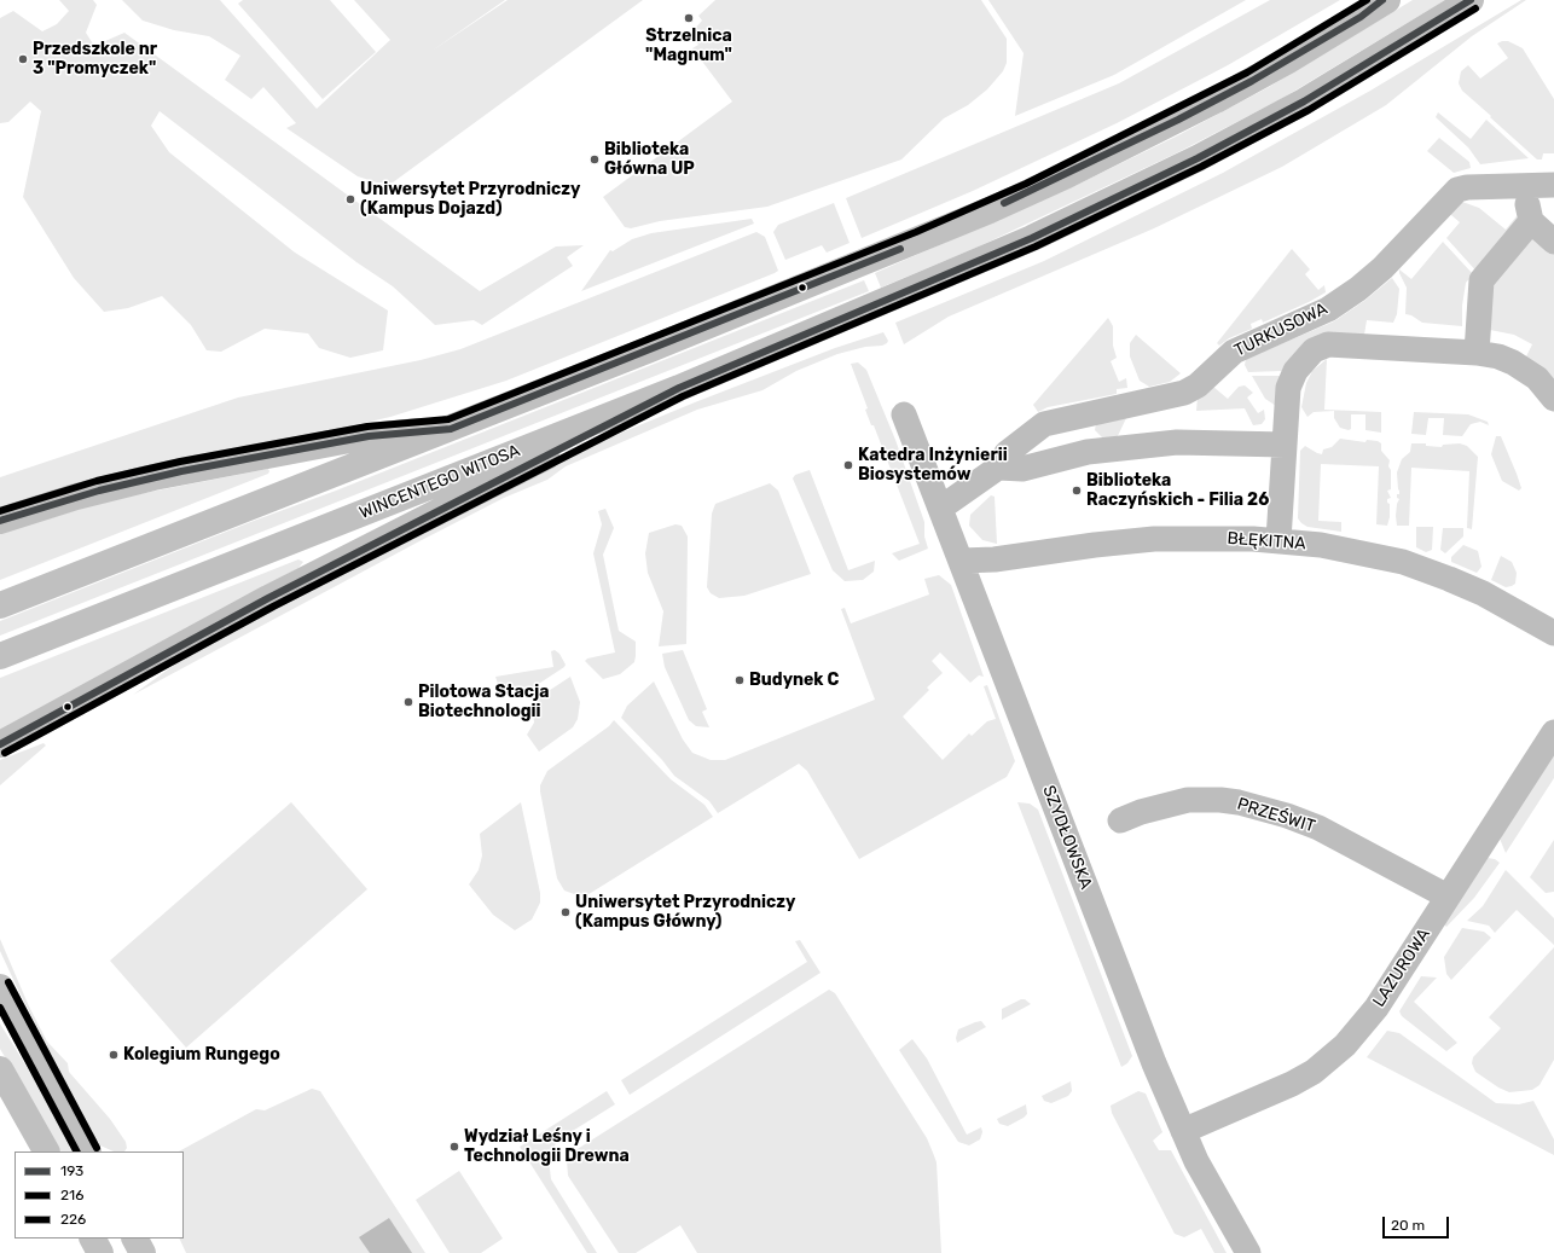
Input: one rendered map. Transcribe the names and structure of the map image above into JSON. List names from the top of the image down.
{
  "streets": {
    "main road": ["WINCENTEGO WITOSA"],
    "street": [
      "TURKUSOWA",
      "BŁĘKITNA",
      "PRZEŚWIT",
      "SZYDŁOWSKA",
      "LAZUROWA"
    ]
  },
  "crossings": [
    ["TURKUSOWA", "SZYDŁOWSKA"],
    ["BŁĘKITNA", "SZYDŁOWSKA"],
    ["PRZEŚWIT", "LAZUROWA"],
    ["SZYDŁOWSKA", "LAZUROWA"]
  ],
  "places": [
    "Strzelnica \"Magnum\"",
    "Przedszkole nr 3 \"Promyczek\"",
    "Biblioteka Główna UP",
    "Uniwersytet Przyrodniczy (Kampus Dojazd)",
    "Katedra Inżynierii Biosystemów",
    "Biblioteka Raczyńskich - Filia 26",
    "Budynek C",
    "Pilotowa Stacja Biotechnologii",
    "Uniwersytet Przyrodniczy (Kampus Główny)",
    "Kolegium Rungego",
    "Wydział Leśny i Technologii Drewna"
  ],
  "lines": ["transit line 193", "transit line 226", "transit line 216"],
  "legend": ["193", "216", "226"],
  "scale_bar": "20 m"
}
